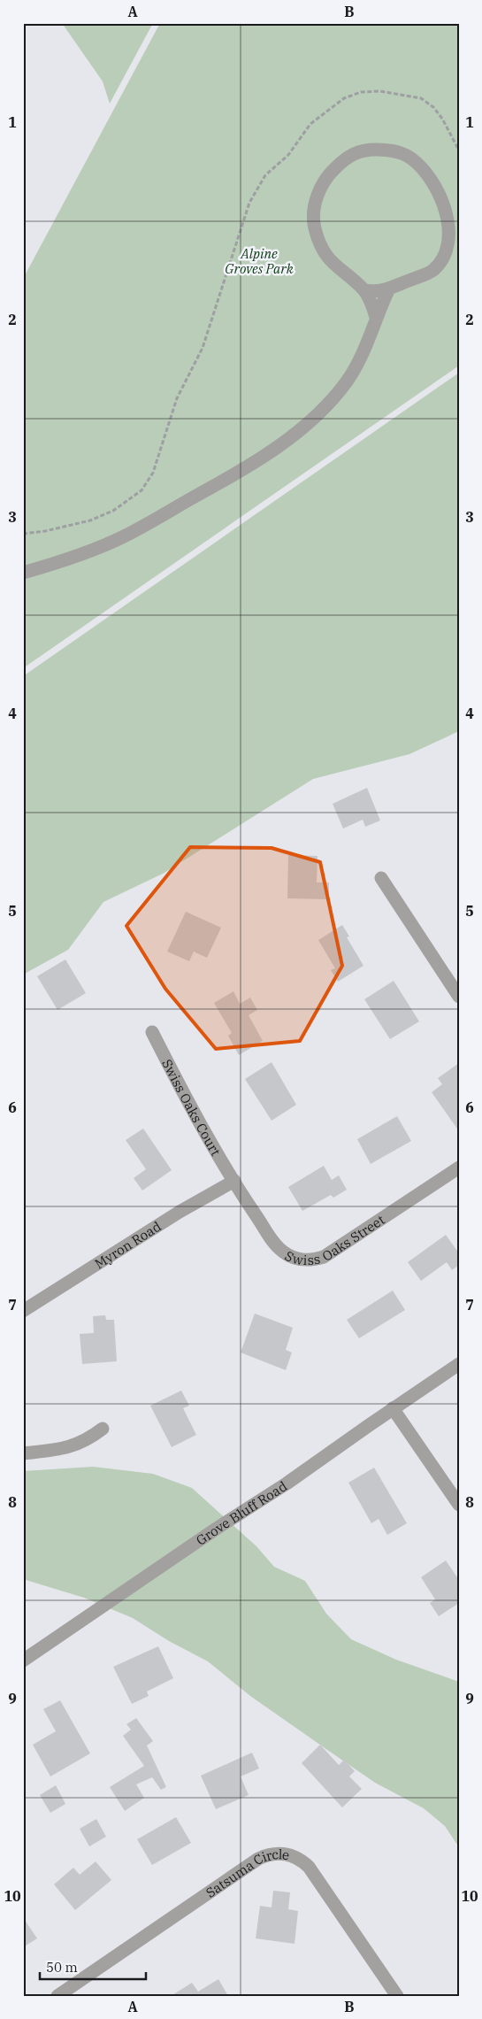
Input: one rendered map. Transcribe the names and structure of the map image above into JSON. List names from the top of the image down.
{
  "streets": {
    "street": [
      "Swiss Oaks Court",
      "Swiss Oaks Street",
      "Myron Road",
      "Grove Bluff Road",
      "Satsuma Circle"
    ]
  },
  "crossings": [
    ["Swiss Oaks Court", "Swiss Oaks Street"],
    ["Swiss Oaks Court", "Myron Road"],
    ["Swiss Oaks Street", "Myron Road"]
  ],
  "parks": ["Alpine Groves Park"],
  "scale_bar": "50 m",
  "grid": {
    "columns": ["A", "B"],
    "rows": [
      "1",
      "2",
      "3",
      "4",
      "5",
      "6",
      "7",
      "8",
      "9",
      "10"
    ]
  }
}
